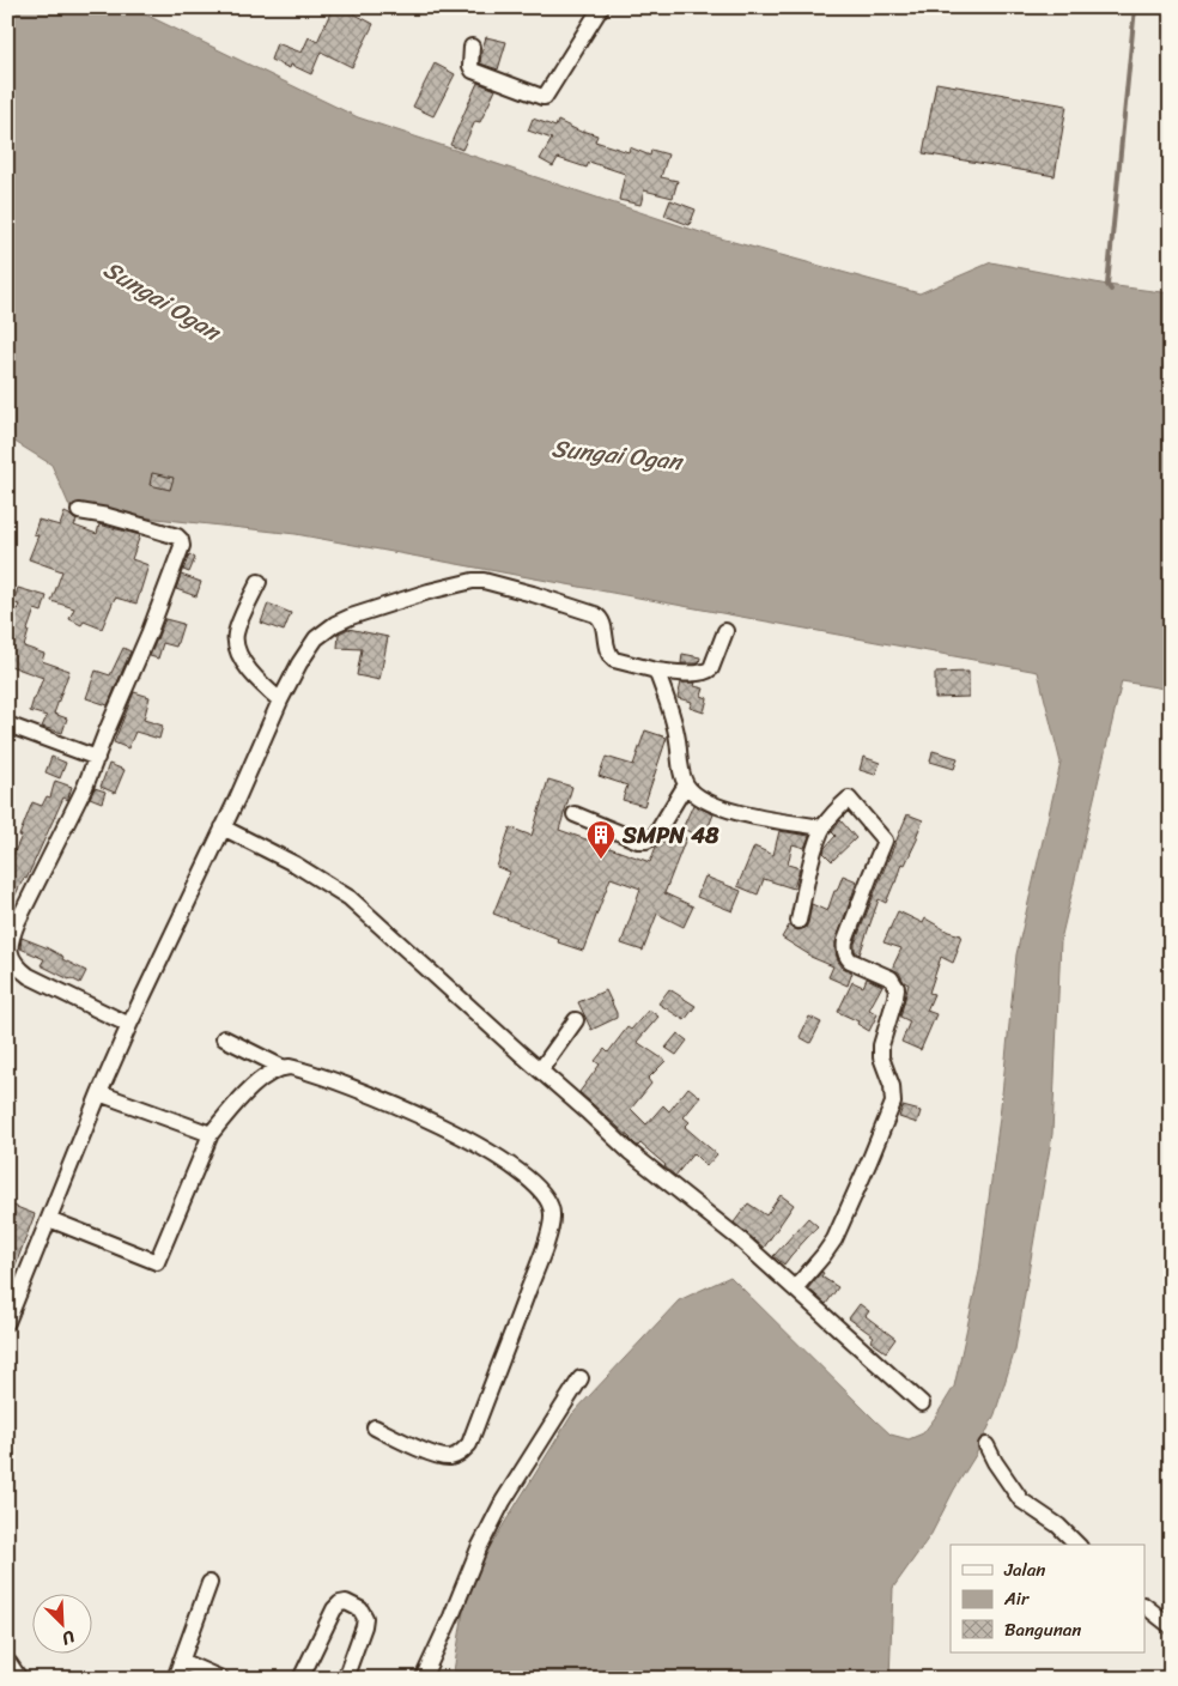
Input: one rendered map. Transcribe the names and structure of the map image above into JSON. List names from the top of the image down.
{
  "water": ["Sungai Ogan"],
  "places": {
    "building": ["SMPN 48"]
  },
  "legend": ["Jalan", "Air", "Bangunan"],
  "north": "bottom right"
}
